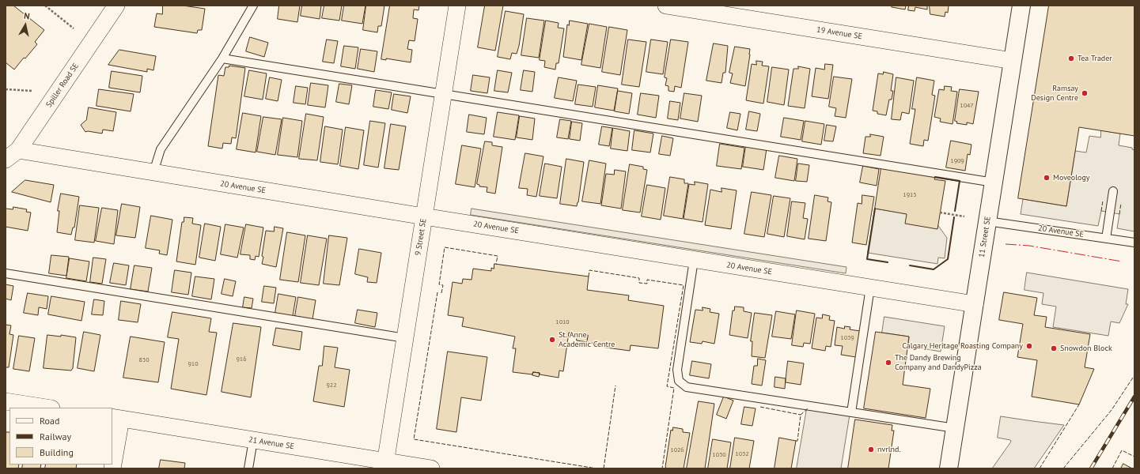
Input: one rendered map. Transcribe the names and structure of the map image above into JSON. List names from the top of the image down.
{
  "streets": {
    "street": [
      "19 Avenue SE",
      "Spiller Road SE",
      "20 Avenue SE",
      "9 Street SE",
      "11 Street SE",
      "21 Avenue SE"
    ]
  },
  "crossings": [
    ["19 Avenue SE", "11 Street SE"],
    ["Spiller Road SE", "20 Avenue SE"],
    ["20 Avenue SE", "9 Street SE"],
    ["20 Avenue SE", "11 Street SE"],
    ["9 Street SE", "21 Avenue SE"]
  ],
  "places": [
    "Tea Trader",
    "Ramsay Design Centre",
    "Moveology",
    "St. Anne Academic Centre",
    "Calgary Heritage Roasting Company",
    "Snowdon Block",
    "The Dandy Brewing Company and DandyPizza",
    "nvrlnd."
  ],
  "house_numbers": [
    "1047",
    "1909",
    "1915",
    "1010",
    "1039",
    "916",
    "830",
    "910",
    "922",
    "1026",
    "1032",
    "1030"
  ],
  "legend": ["Road", "Railway", "Building"],
  "north": "top"
}
